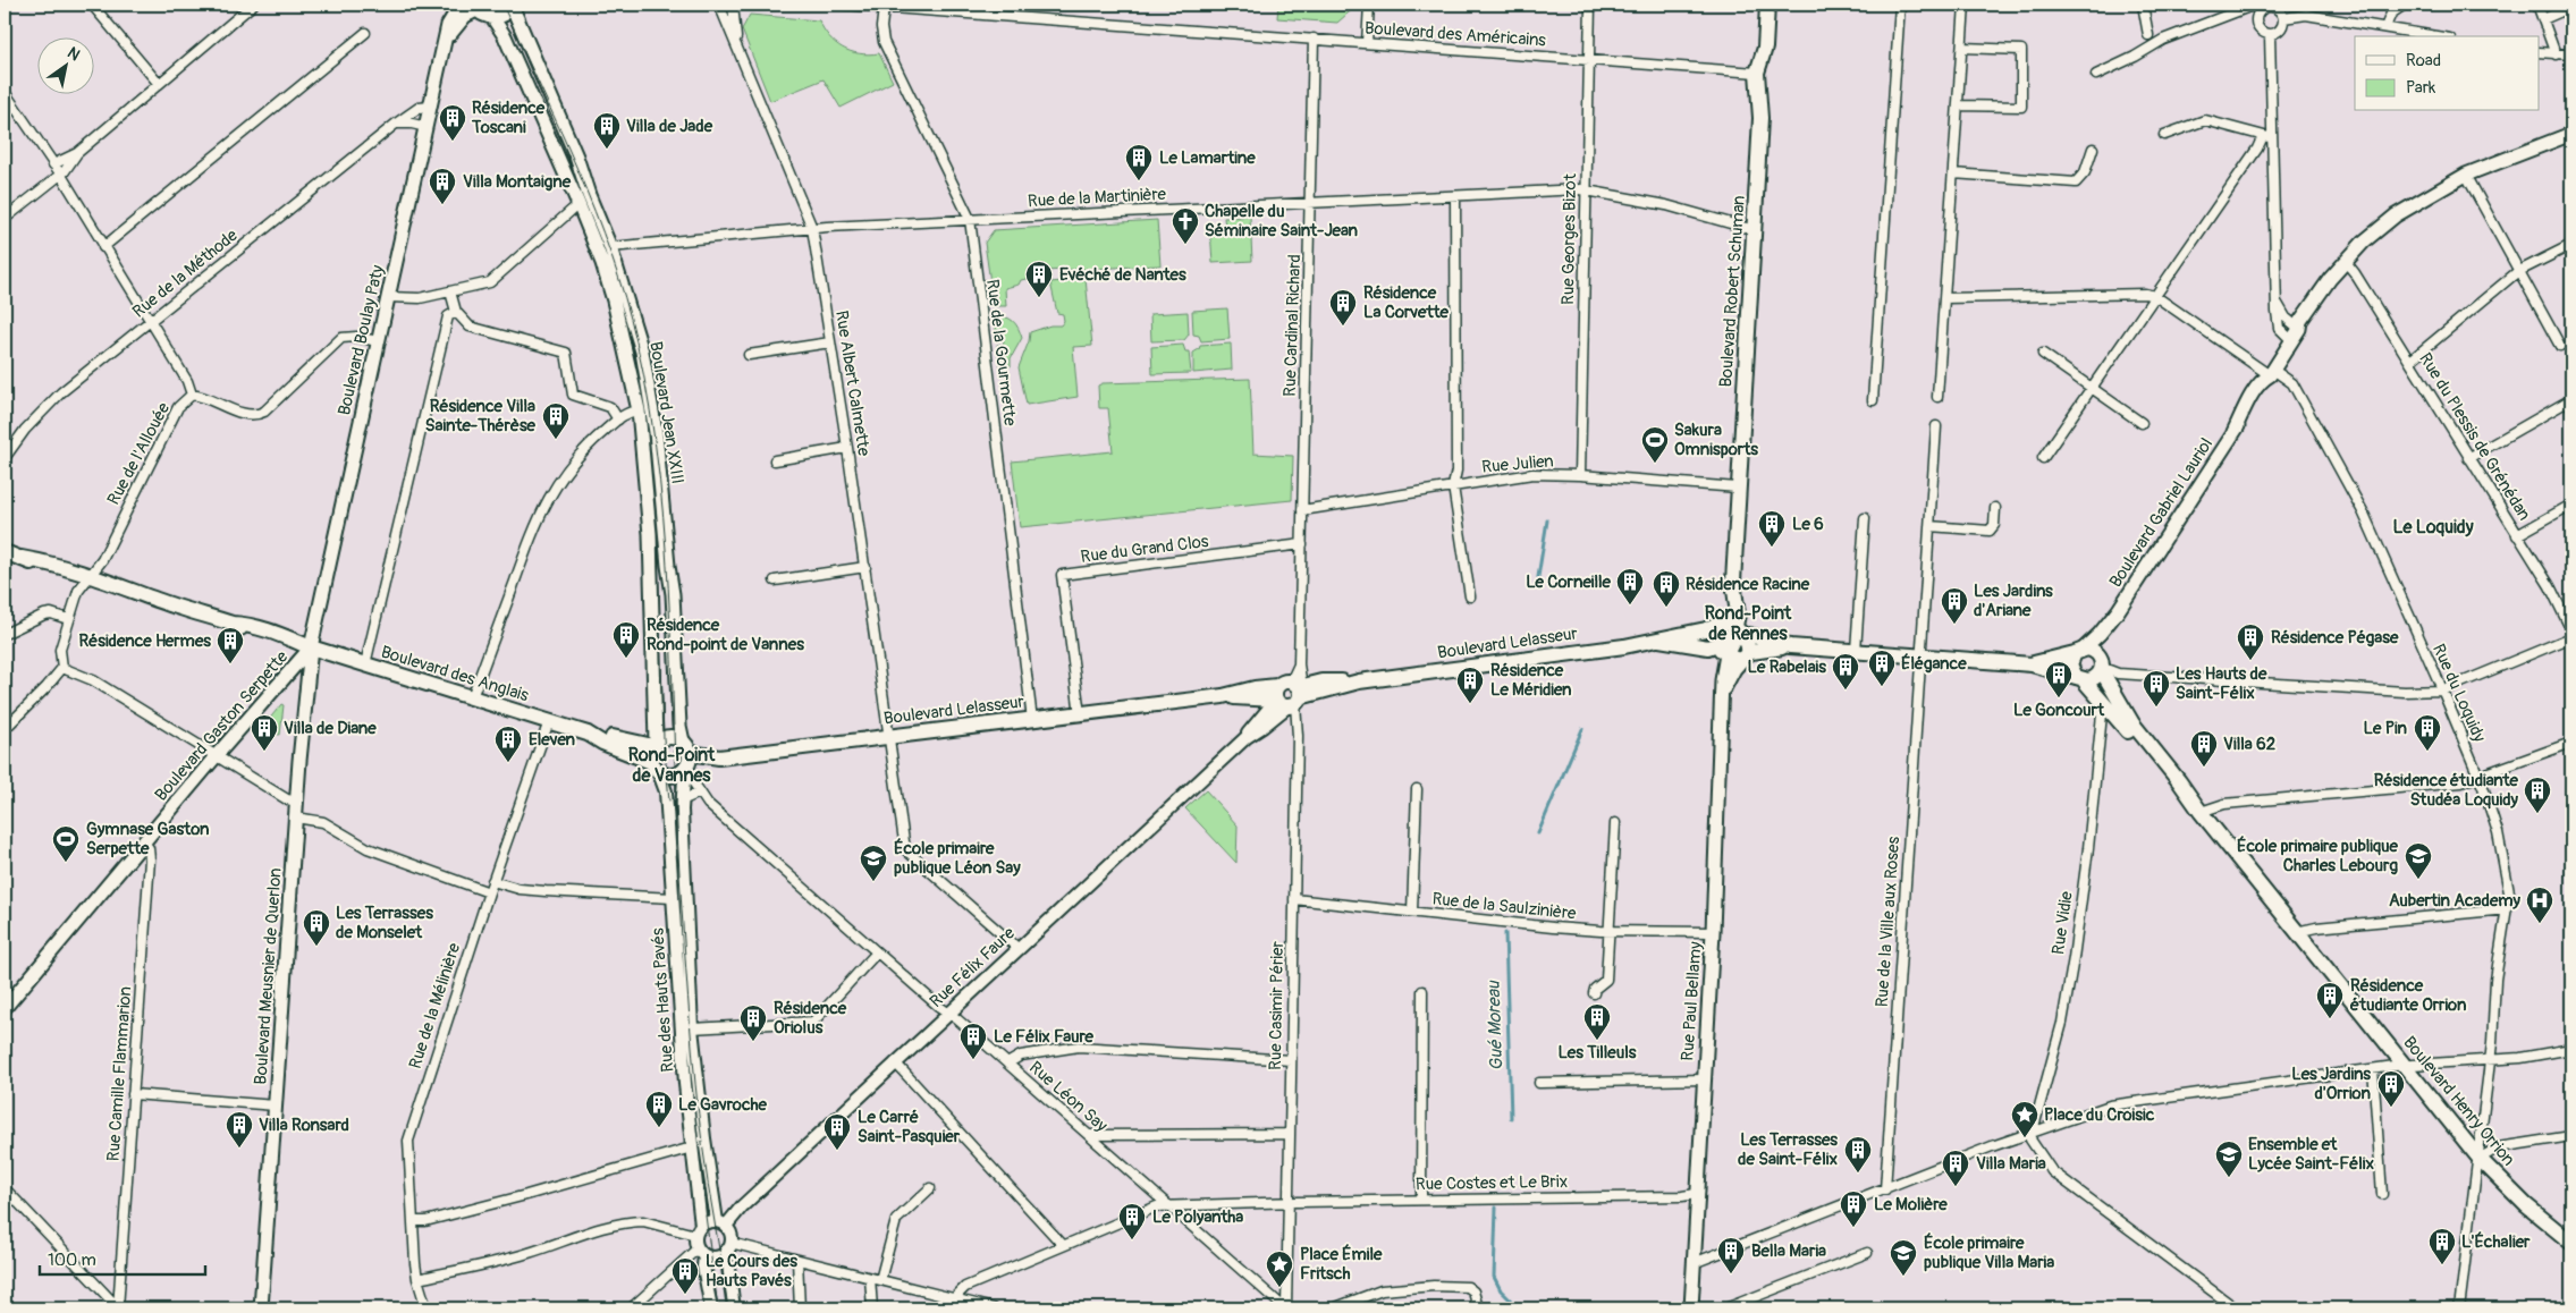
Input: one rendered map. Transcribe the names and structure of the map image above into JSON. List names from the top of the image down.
{
  "streets": {
    "main road": [
      "Boulevard Robert Schuman",
      "Boulevard Boulay Paty",
      "Boulevard Jean XXIII",
      "Boulevard Gabriel Lauriol",
      "Boulevard Lelasseur",
      "Boulevard des Anglais",
      "Boulevard Gaston Serpette",
      "Boulevard Meusnier de Querlon",
      "Rue Paul Bellamy",
      "Boulevard Henry Orrion"
    ],
    "street": [
      "Boulevard des Américains",
      "Rue de la Martinière",
      "Rue Georges Bizot",
      "Rue de la Méthode",
      "Rue Cardinal Richard",
      "Rue de la Gourmette",
      "Rue Albert Calmette",
      "Rue du Plessis de Grénédan",
      "Rue de l'Allouée",
      "Rue Julien",
      "Rue du Grand Clos",
      "Rue du Loquidy",
      "Rue de la Saulzinière",
      "Rue de la Ville aux Roses",
      "Rue Vidie",
      "Rue Félix Faure",
      "Rue des Hauts Pavés",
      "Rue de la Mélinière",
      "Rue Casimir Périer",
      "Rue Camille Flammarion",
      "Rue Léon Say",
      "Rue Costes et Le Brix"
    ]
  },
  "crossings": [
    ["Boulevard des Américains", "Rue Georges Bizot"],
    ["Boulevard des Américains", "Boulevard Robert Schuman"],
    ["Boulevard des Américains", "Rue Cardinal Richard"],
    ["Boulevard des Américains", "Rue de la Gourmette"],
    ["Rue de la Martinière", "Rue Georges Bizot"],
    ["Rue de la Martinière", "Boulevard Robert Schuman"],
    ["Rue de la Martinière", "Rue Cardinal Richard"],
    ["Rue de la Martinière", "Rue de la Gourmette"],
    ["Rue de la Martinière", "Rue Albert Calmette"],
    ["Rue de la Martinière", "Boulevard Jean XXIII"],
    ["Rue Georges Bizot", "Rue Julien"],
    ["Rue de la Méthode", "Boulevard Boulay Paty"],
    ["Boulevard Robert Schuman", "Rue Julien"],
    ["Boulevard Robert Schuman", "Boulevard Lelasseur"],
    ["Rue Cardinal Richard", "Rue Julien"],
    ["Rue Cardinal Richard", "Rue du Grand Clos"],
    ["Rue Cardinal Richard", "Rue Casimir Périer"],
    ["Boulevard Boulay Paty", "Rue de l'Allouée"],
    ["Boulevard Boulay Paty", "Boulevard des Anglais"],
    ["Boulevard Boulay Paty", "Boulevard Gaston Serpette"],
    ["Boulevard Boulay Paty", "Boulevard Meusnier de Querlon"],
    ["Rue de la Gourmette", "Boulevard Lelasseur"],
    ["Rue Albert Calmette", "Boulevard Lelasseur"],
    ["Rue Albert Calmette", "Rue Félix Faure"],
    ["Boulevard Jean XXIII", "Boulevard Lelasseur"],
    ["Boulevard Jean XXIII", "Boulevard des Anglais"],
    ["Boulevard Jean XXIII", "Rue des Hauts Pavés"],
    ["Boulevard Jean XXIII", "Rue Léon Say"],
    ["Rue du Plessis de Grénédan", "Boulevard Gabriel Lauriol"],
    ["Rue de l'Allouée", "Boulevard des Anglais"],
    ["Boulevard Gabriel Lauriol", "Rue du Loquidy"],
    ["Boulevard Gabriel Lauriol", "Boulevard Henry Orrion"],
    ["Rue du Grand Clos", "Boulevard Lelasseur"],
    ["Boulevard Lelasseur", "Boulevard des Anglais"],
    ["Boulevard Lelasseur", "Rue Félix Faure"],
    ["Boulevard Lelasseur", "Rue des Hauts Pavés"],
    ["Boulevard Lelasseur", "Rue Paul Bellamy"],
    ["Boulevard Lelasseur", "Rue Casimir Périer"],
    ["Boulevard Lelasseur", "Rue Léon Say"],
    ["Boulevard des Anglais", "Boulevard Gaston Serpette"],
    ["Boulevard des Anglais", "Boulevard Meusnier de Querlon"],
    ["Boulevard des Anglais", "Rue des Hauts Pavés"],
    ["Boulevard des Anglais", "Rue de la Mélinière"],
    ["Boulevard des Anglais", "Rue Léon Say"],
    ["Rue du Loquidy", "Boulevard Henry Orrion"],
    ["Boulevard Gaston Serpette", "Boulevard Meusnier de Querlon"],
    ["Boulevard Gaston Serpette", "Rue Camille Flammarion"],
    ["Rue de la Saulzinière", "Rue Paul Bellamy"],
    ["Rue de la Saulzinière", "Rue Casimir Périer"],
    ["Rue Vidie", "Boulevard Henry Orrion"],
    ["Rue Félix Faure", "Rue des Hauts Pavés"],
    ["Rue Félix Faure", "Rue Casimir Périer"],
    ["Rue Félix Faure", "Rue Léon Say"],
    ["Rue des Hauts Pavés", "Rue Léon Say"],
    ["Rue Paul Bellamy", "Rue Costes et Le Brix"],
    ["Rue Casimir Périer", "Rue Léon Say"],
    ["Rue Casimir Périer", "Rue Costes et Le Brix"],
    ["Rue Léon Say", "Rue Costes et Le Brix"]
  ],
  "districts": ["Le Loquidy", "Rond-Point de Rennes", "Rond-Point de Vannes"],
  "water": ["Gué Moreau"],
  "places": {
    "building": [
      "Résidence Toscani",
      "Villa de Jade",
      "Le Lamartine",
      "Villa Montaigne",
      "Evéché de Nantes",
      "Résidence La Corvette",
      "Résidence Villa Sainte-Thérèse",
      "Le 6",
      "Le Corneille",
      "Résidence Racine",
      "Les Jardins d'Ariane",
      "Résidence Rond-point de Vannes",
      "Résidence Pégase",
      "Résidence Hermes",
      "Élégance",
      "Le Rabelais",
      "Le Goncourt",
      "Résidence Le Méridien",
      "Les Hauts de Saint-Félix",
      "Villa de Diane",
      "Le Pin",
      "Eleven",
      "Villa 62",
      "Résidence étudiante Studéa Loquidy",
      "Les Terrasses de Monselet",
      "Résidence étudiante Orrion",
      "Les Tilleuls",
      "Résidence Oriolus",
      "Le Félix Faure",
      "Les Jardins d'Orrion",
      "Le Gavroche",
      "Villa Ronsard",
      "Le Carré Saint-Pasquier",
      "Les Terrasses de Saint-Félix",
      "Villa Maria",
      "Le Molière",
      "Le Polyantha",
      "L'Échalier",
      "Bella Maria",
      "Le Cours des Hauts Pavés"
    ],
    "church": ["Chapelle du Séminaire Saint-Jean"],
    "sports": ["Sakura Omnisports", "Gymnase Gaston Serpette"],
    "school or university": [
      "École primaire publique Charles Lebourg",
      "École primaire publique Léon Say",
      "Ensemble et Lycée Saint-Félix",
      "École primaire publique Villa Maria"
    ],
    "hospital": ["Aubertin Academy"],
    "place": ["Place du Croisic", "Place Émile Fritsch"]
  },
  "legend": ["Road", "Park"],
  "scale_bar": "100 m",
  "north": "top right"
}
